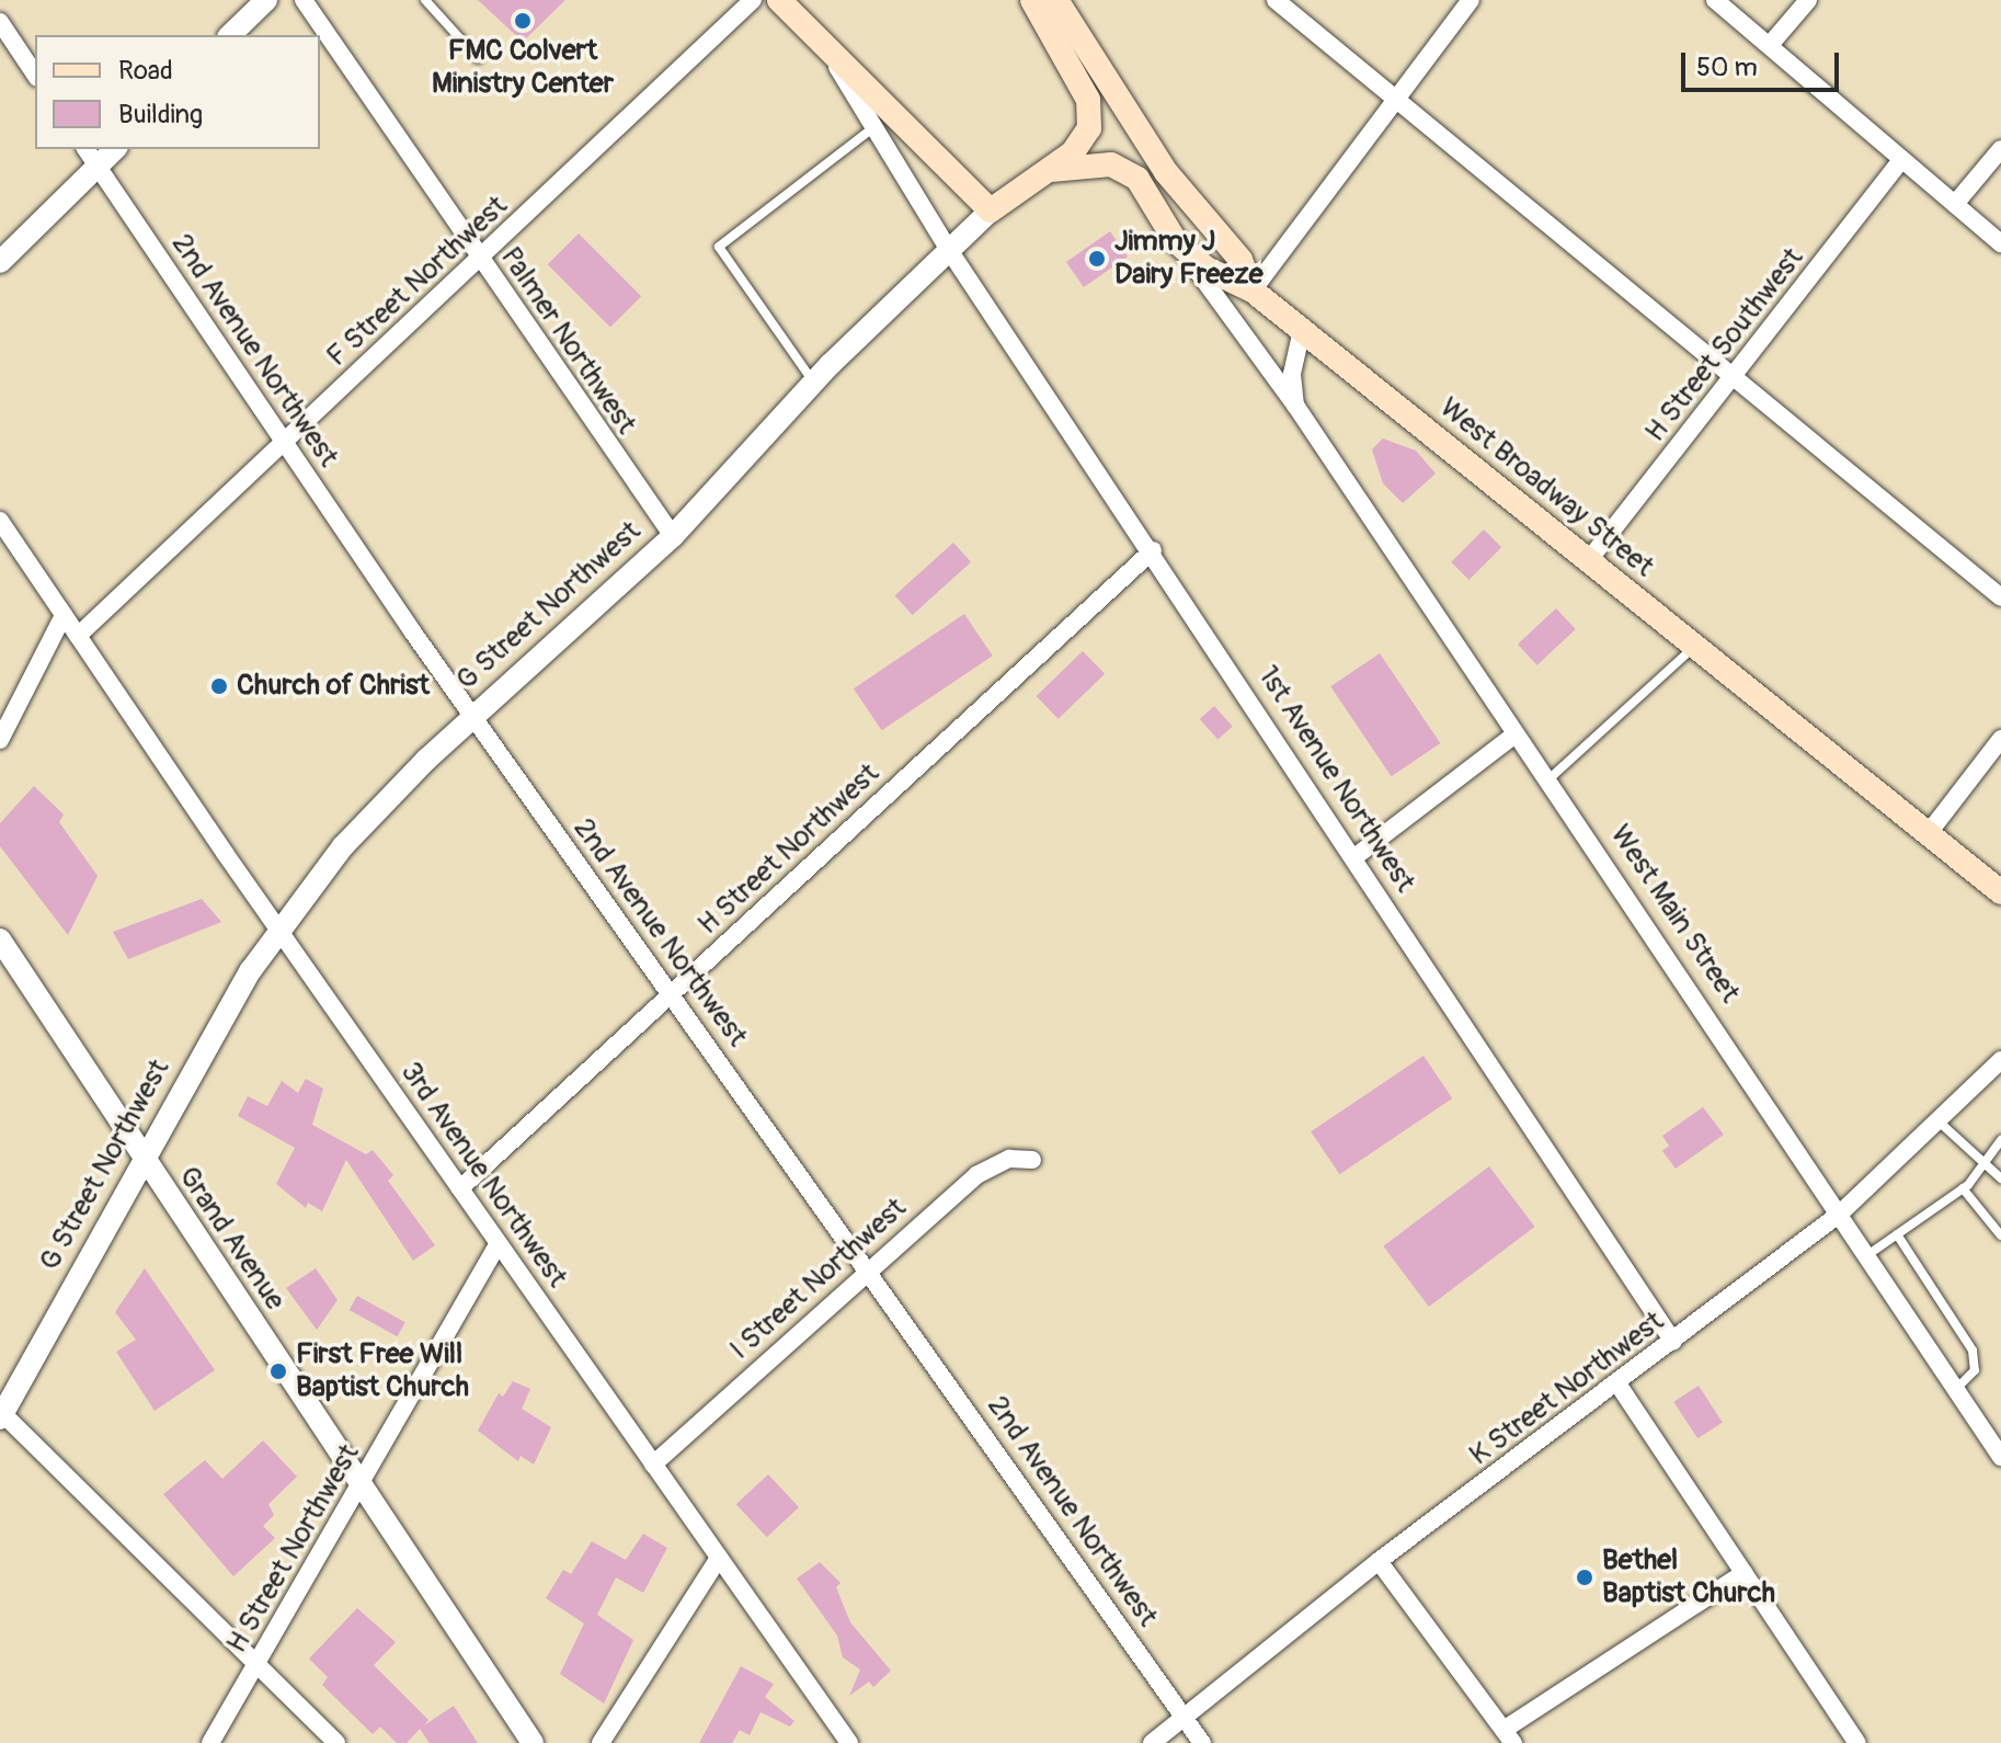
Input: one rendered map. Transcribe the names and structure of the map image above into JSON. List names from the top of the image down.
{
  "streets": {
    "main road": ["West Broadway Street", "G Street Northwest"],
    "street": [
      "F Street Northwest",
      "Palmer Northwest",
      "H Street Southwest",
      "2nd Avenue Northwest",
      "1st Avenue Northwest",
      "H Street Northwest",
      "West Main Street",
      "3rd Avenue Northwest",
      "Grand Avenue",
      "I Street Northwest",
      "K Street Northwest"
    ]
  },
  "crossings": [
    ["F Street Northwest", "Palmer Northwest"],
    ["F Street Northwest", "2nd Avenue Northwest"],
    ["F Street Northwest", "3rd Avenue Northwest"],
    ["Palmer Northwest", "G Street Northwest"],
    ["H Street Southwest", "West Broadway Street"],
    ["2nd Avenue Northwest", "G Street Northwest"],
    ["2nd Avenue Northwest", "H Street Northwest"],
    ["2nd Avenue Northwest", "I Street Northwest"],
    ["2nd Avenue Northwest", "K Street Northwest"],
    ["West Broadway Street", "G Street Northwest"],
    ["West Broadway Street", "West Main Street"],
    ["G Street Northwest", "1st Avenue Northwest"],
    ["G Street Northwest", "3rd Avenue Northwest"],
    ["G Street Northwest", "Grand Avenue"],
    ["1st Avenue Northwest", "H Street Northwest"],
    ["1st Avenue Northwest", "K Street Northwest"],
    ["H Street Northwest", "3rd Avenue Northwest"],
    ["H Street Northwest", "Grand Avenue"],
    ["West Main Street", "K Street Northwest"],
    ["3rd Avenue Northwest", "I Street Northwest"]
  ],
  "places": [
    "FMC Colvert Ministry Center",
    "Jimmy J Dairy Freeze",
    "Church of Christ",
    "First Free Will Baptist Church",
    "Bethel Baptist Church"
  ],
  "legend": ["Road", "Building"],
  "scale_bar": "50 m"
}
